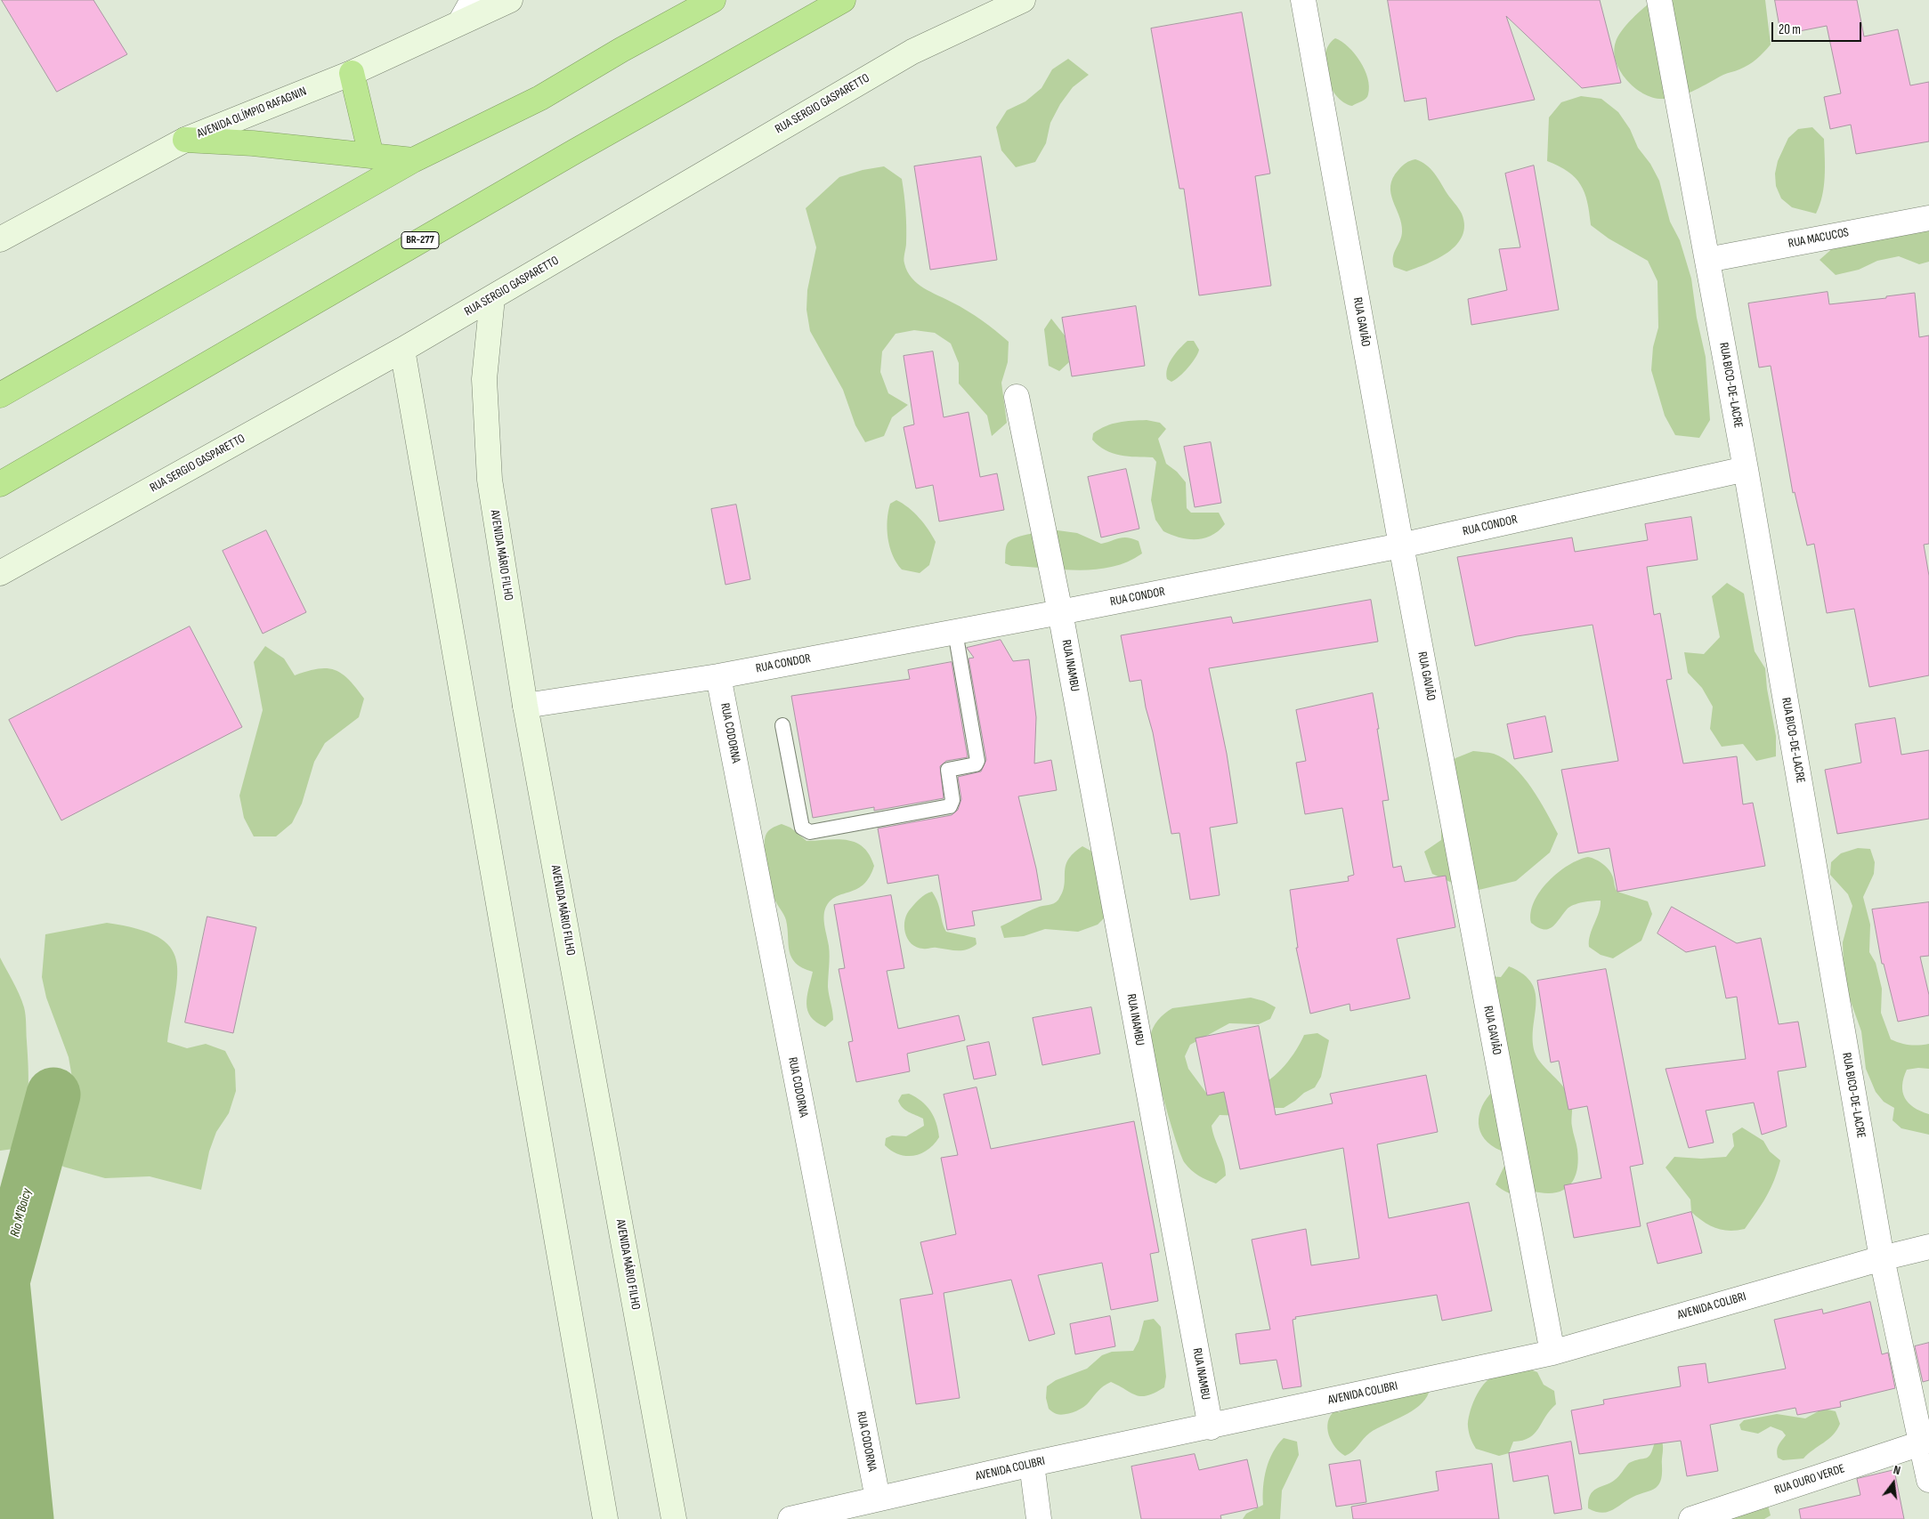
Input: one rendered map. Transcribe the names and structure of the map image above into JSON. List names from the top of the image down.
{
  "streets": {
    "highway": ["BR-277"],
    "main road": ["RUA SERGIO GASPARETTO", "AVENIDA OLÍMPIO RAFAGNIN", "AVENIDA MÁRIO FILHO"],
    "street": [
      "RUA MACUCOS",
      "RUA GAVIÃO",
      "RUA BICO-DE-LACRE",
      "RUA CONDOR",
      "RUA INAMBU",
      "RUA CODORNA",
      "AVENIDA COLIBRI",
      "RUA OURO VERDE"
    ]
  },
  "crossings": [
    ["RUA SERGIO GASPARETTO", "AVENIDA MÁRIO FILHO"],
    ["RUA MACUCOS", "RUA BICO-DE-LACRE"],
    ["RUA GAVIÃO", "RUA CONDOR"],
    ["RUA GAVIÃO", "AVENIDA COLIBRI"],
    ["RUA BICO-DE-LACRE", "RUA CONDOR"],
    ["RUA BICO-DE-LACRE", "AVENIDA COLIBRI"],
    ["RUA BICO-DE-LACRE", "RUA OURO VERDE"],
    ["RUA CONDOR", "AVENIDA MÁRIO FILHO"],
    ["RUA CONDOR", "RUA INAMBU"],
    ["RUA CONDOR", "RUA CODORNA"],
    ["RUA INAMBU", "AVENIDA COLIBRI"],
    ["RUA CODORNA", "AVENIDA COLIBRI"]
  ],
  "water": ["Rio M'Boicy"],
  "scale_bar": "20 m",
  "north": "top"
}
